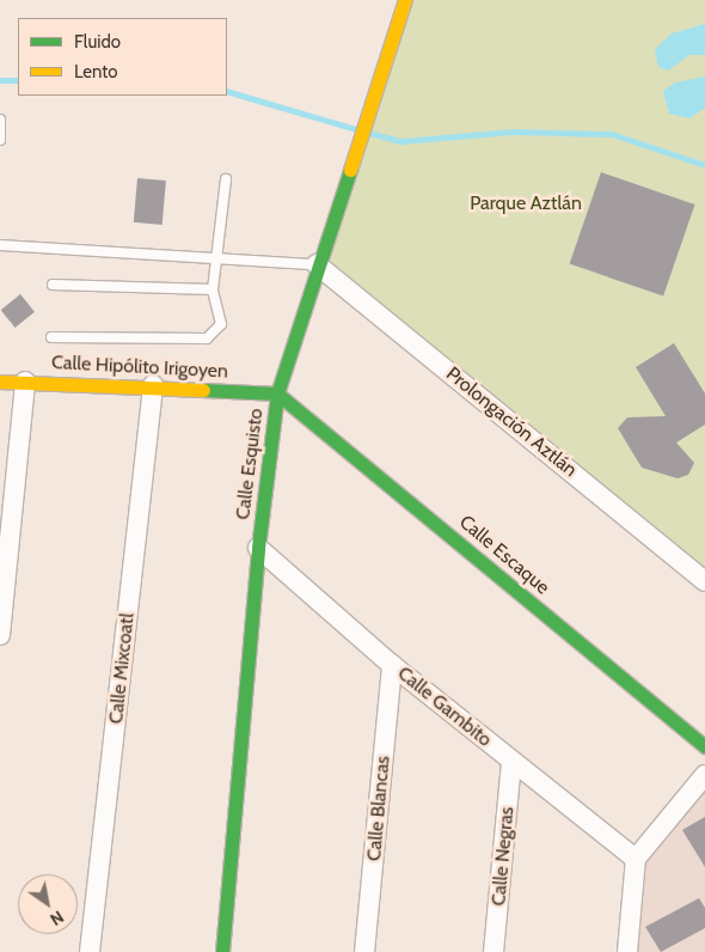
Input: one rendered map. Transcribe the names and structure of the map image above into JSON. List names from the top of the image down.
{
  "streets": {
    "street": [
      "Calle Hipólito Irigoyen",
      "Prolongación Aztlán",
      "Calle Esquisto",
      "Calle Escaque",
      "Calle Mixcoatl",
      "Calle Gambito",
      "Calle Blancas",
      "Calle Negras"
    ]
  },
  "crossings": [
    ["Calle Hipólito Irigoyen", "Calle Esquisto"],
    ["Calle Hipólito Irigoyen", "Calle Escaque"],
    ["Calle Hipólito Irigoyen", "Calle Mixcoatl"],
    ["Prolongación Aztlán", "Calle Esquisto"],
    ["Calle Esquisto", "Calle Escaque"],
    ["Calle Esquisto", "Calle Gambito"],
    ["Calle Gambito", "Calle Blancas"],
    ["Calle Gambito", "Calle Negras"]
  ],
  "parks": ["Parque Aztlán"],
  "legend": ["Fluido", "Lento"],
  "north": "bottom right"
}
